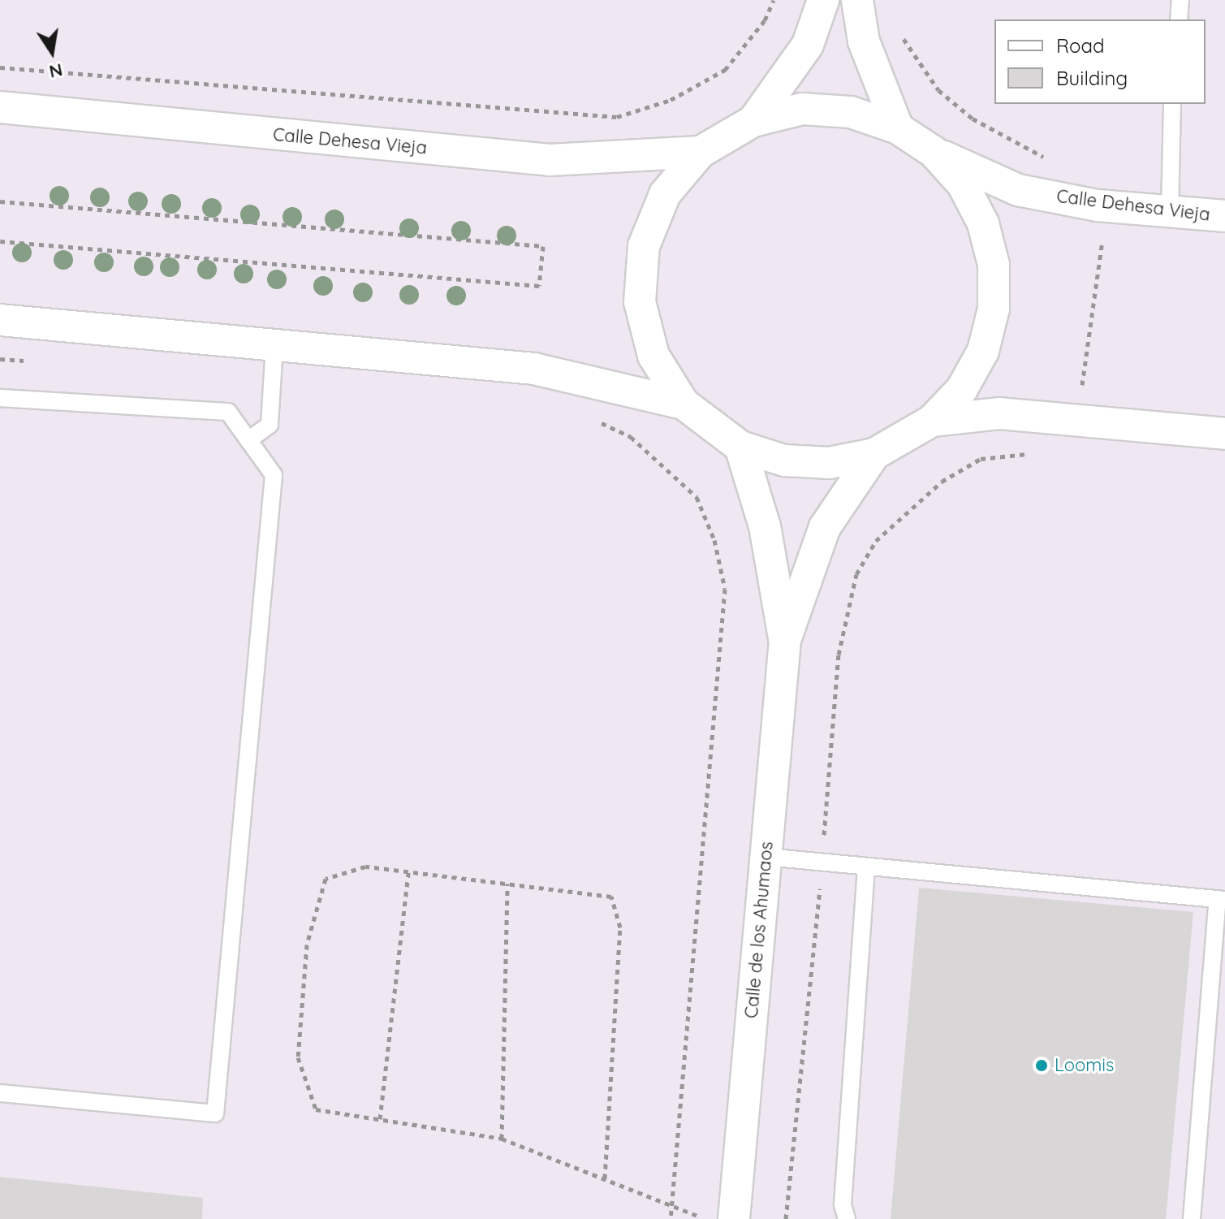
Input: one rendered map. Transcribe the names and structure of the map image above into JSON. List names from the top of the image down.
{
  "streets": {
    "street": ["Calle Dehesa Vieja", "Calle de los Ahumaos"]
  },
  "places": ["Loomis"],
  "legend": ["Road", "Building"],
  "north": "bottom"
}
